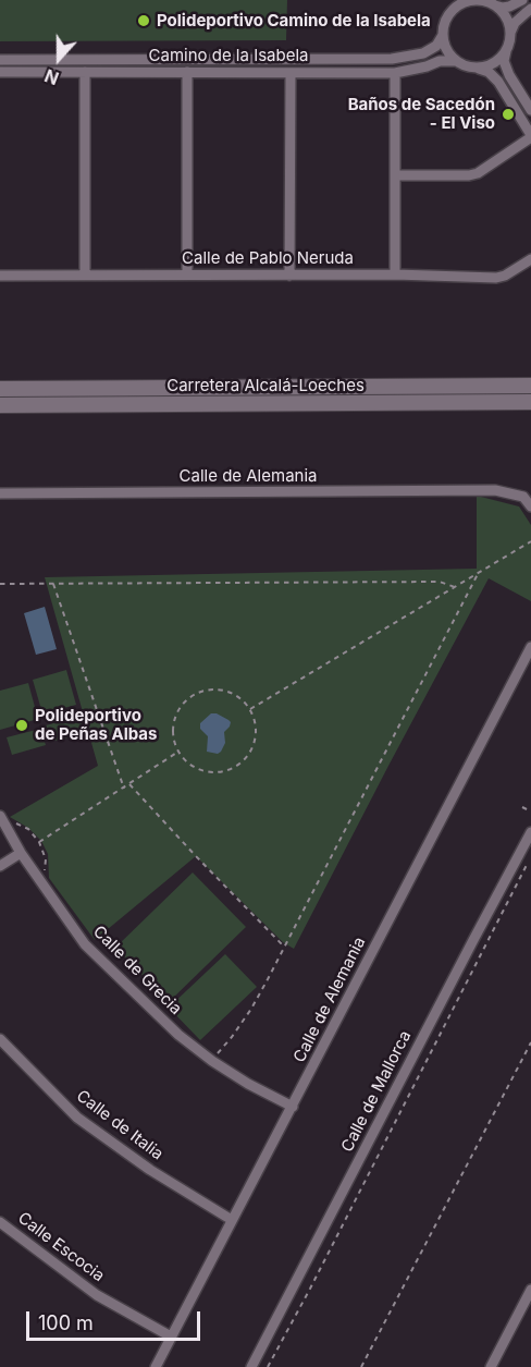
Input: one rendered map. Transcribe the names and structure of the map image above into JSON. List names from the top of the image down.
{
  "streets": {
    "main road": ["Carretera Alcalá-Loeches"],
    "street": [
      "Camino de la Isabela",
      "Calle de Pablo Neruda",
      "Calle de Alemania",
      "Calle de Grecia",
      "Calle de Mallorca",
      "Calle de Italia",
      "Calle Escocia"
    ]
  },
  "crossings": [
    ["Calle de Alemania", "Calle de Grecia"],
    ["Calle de Alemania", "Calle de Italia"],
    ["Calle de Alemania", "Calle Escocia"]
  ],
  "places": ["Polideportivo Camino de la Isabela", "Baños de Sacedón - El Viso", "Polideportivo de Peñas Albas"],
  "scale_bar": "100 m",
  "north": "bottom"
}
